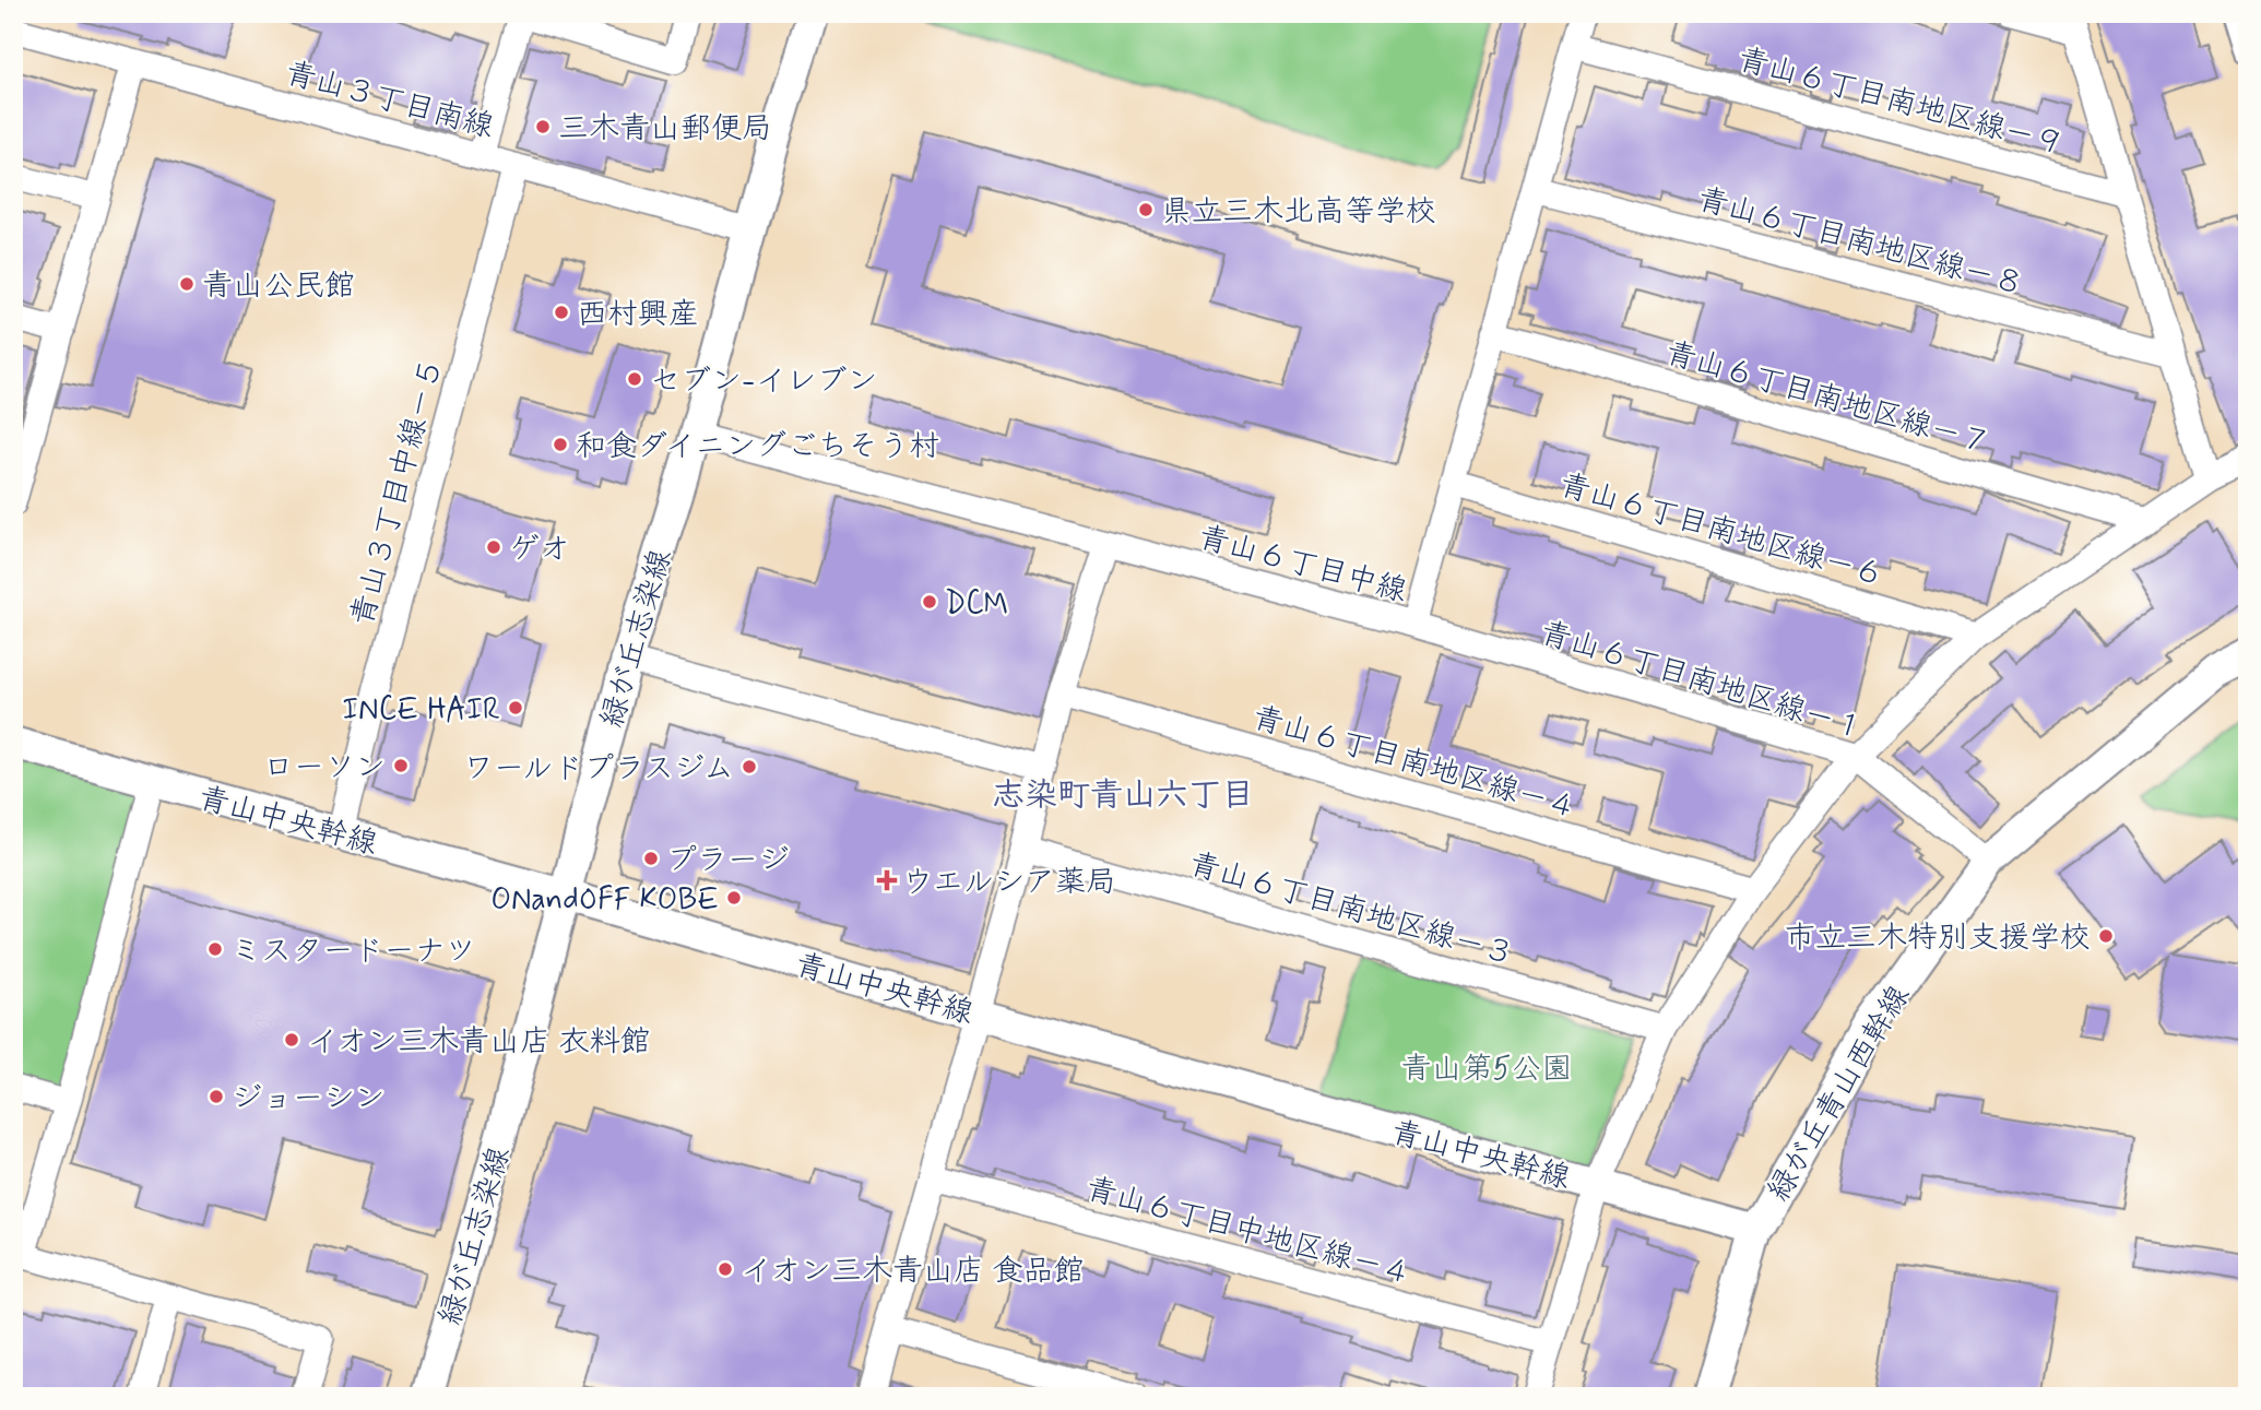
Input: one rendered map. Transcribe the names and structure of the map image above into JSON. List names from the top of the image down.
{
  "streets": {
    "street": [
      "青山３丁目南線",
      "青山６丁目南地区線ー９",
      "青山６丁目南地区線ー８",
      "青山６丁目南地区線ー７",
      "青山３丁目中線ー５",
      "青山６丁目南地区線ー６",
      "青山６丁目中線",
      "緑が丘志染線",
      "青山６丁目南地区線ー１",
      "青山６丁目南地区線ー４",
      "青山中央幹線",
      "青山６丁目南地区線ー３",
      "緑が丘青山西幹線",
      "青山６丁目中地区線ー４"
    ]
  },
  "crossings": [
    ["青山３丁目南線", "青山３丁目中線ー５"],
    ["青山３丁目南線", "緑が丘志染線"],
    ["青山６丁目南地区線ー９", "青山６丁目中線"],
    ["青山６丁目南地区線ー８", "青山６丁目中線"],
    ["青山６丁目南地区線ー７", "青山６丁目中線"],
    ["青山３丁目中線ー５", "青山中央幹線"],
    ["青山６丁目南地区線ー６", "青山６丁目中線"],
    ["青山６丁目中線", "緑が丘志染線"],
    ["青山６丁目中線", "青山６丁目南地区線ー１"],
    ["緑が丘志染線", "青山中央幹線"],
    ["青山６丁目南地区線ー１", "緑が丘青山西幹線"],
    ["青山中央幹線", "緑が丘青山西幹線"]
  ],
  "districts": ["志染町青山六丁目"],
  "parks": ["青山第5公園"],
  "places": {
    "other": [
      "三木青山郵便局",
      "県立三木北高等学校",
      "青山公民館",
      "西村興産",
      "セブン-イレブン",
      "和食ダイニングごちそう村",
      "ゲオ",
      "DCM",
      "INCE HAIR",
      "ローソン",
      "ワールドプラスジム",
      "プラージ",
      "ONandOFF KOBE",
      "市立三木特別支援学校",
      "ミスタードーナツ",
      "イオン三木青山店 衣料館",
      "ジョーシン",
      "イオン三木青山店 食品館"
    ],
    "health": ["ウエルシア薬局"]
  }
}
